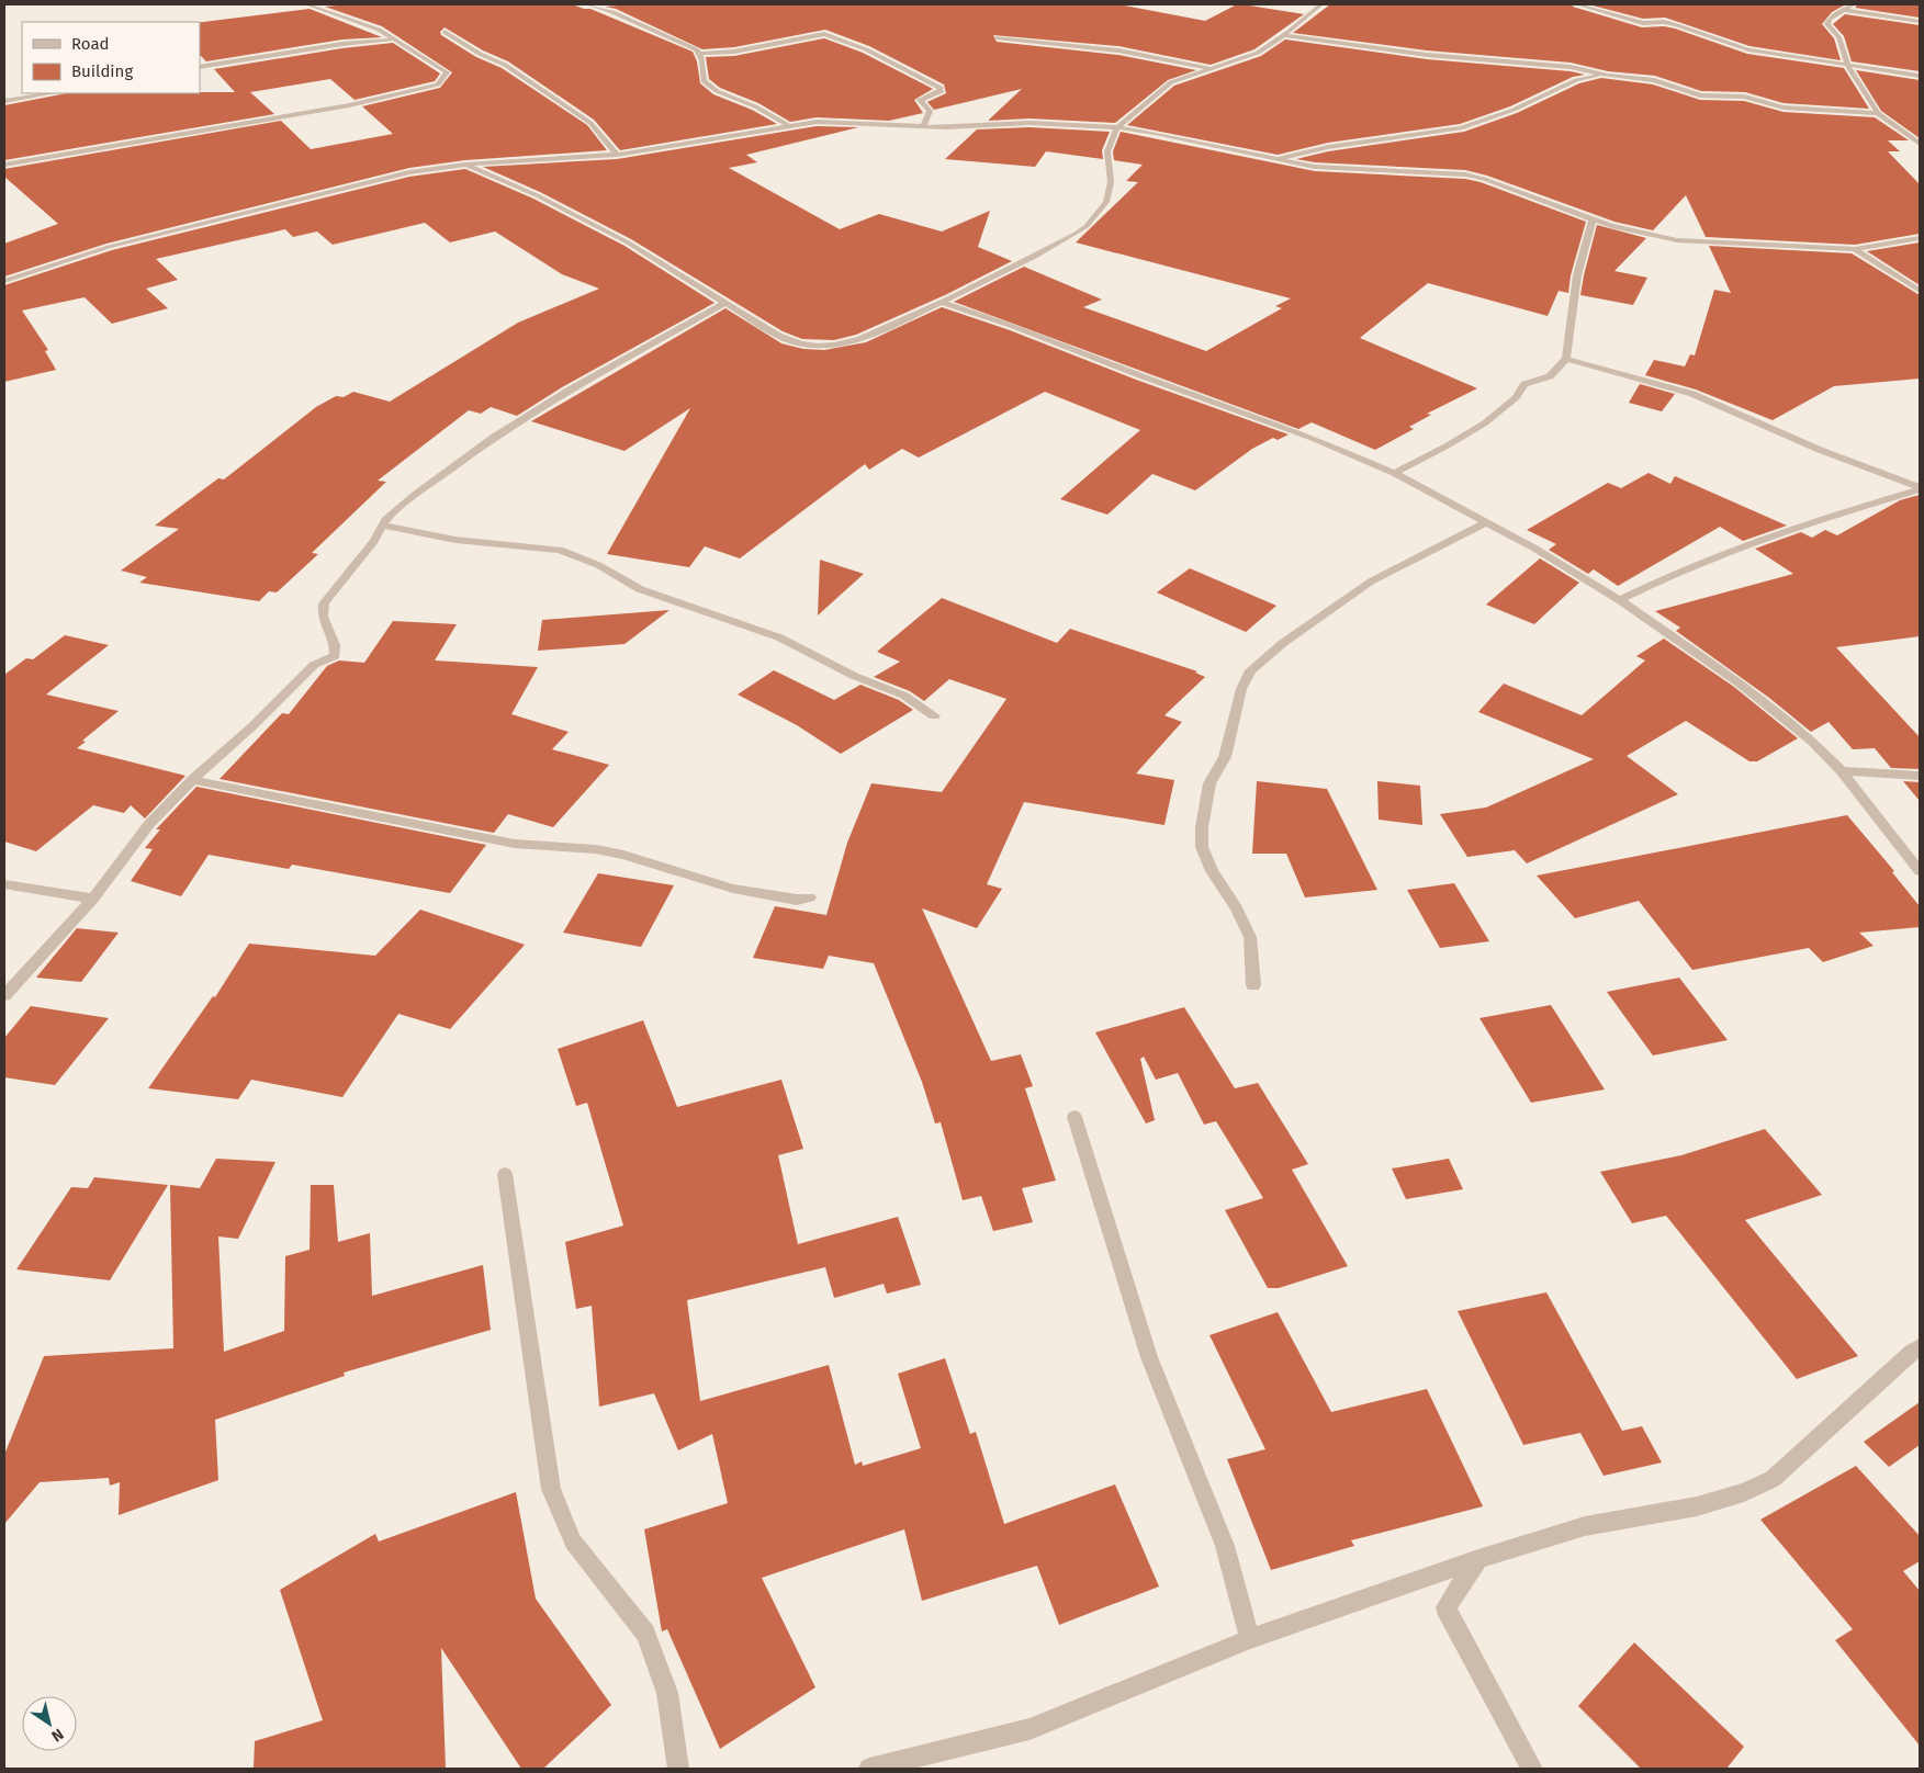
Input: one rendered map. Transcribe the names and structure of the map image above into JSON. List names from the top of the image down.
{
  "legend": ["Road", "Building"],
  "north": "bottom right"
}
